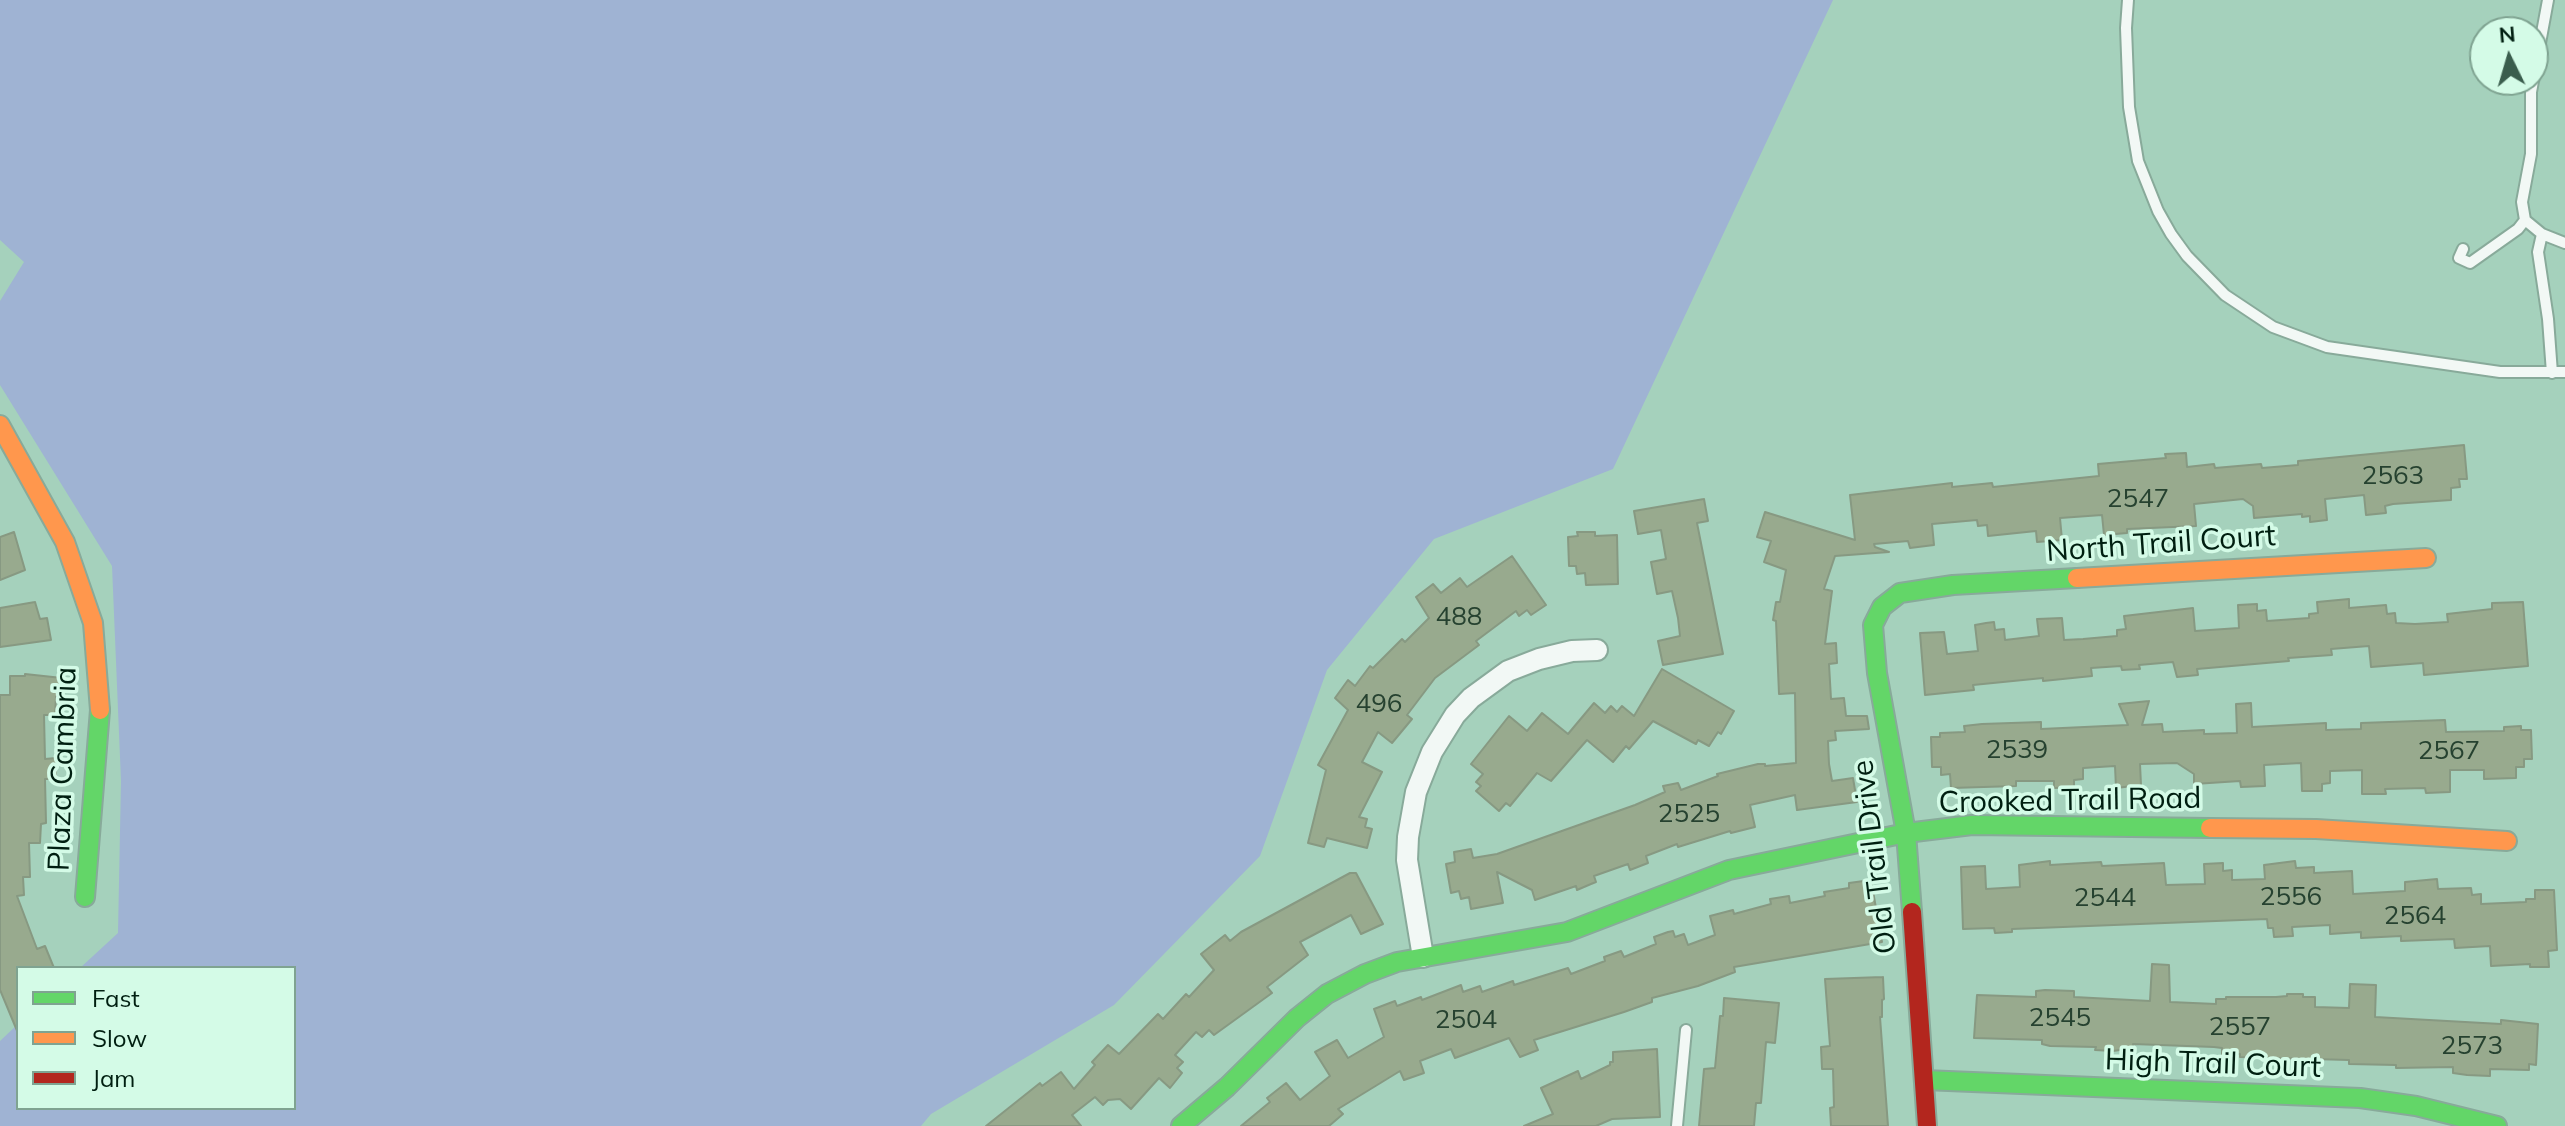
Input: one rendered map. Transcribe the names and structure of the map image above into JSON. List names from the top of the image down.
{
  "streets": {
    "street": [
      "North Trail Court",
      "Plaza Cambria",
      "Crooked Trail Road",
      "Old Trail Drive",
      "High Trail Court"
    ]
  },
  "crossings": [
    ["North Trail Court", "Old Trail Drive"],
    ["Crooked Trail Road", "Old Trail Drive"],
    ["Old Trail Drive", "High Trail Court"]
  ],
  "house_numbers": [
    "2563",
    "2547",
    "488",
    "496",
    "2539",
    "2567",
    "2525",
    "2556",
    "2544",
    "2564",
    "2545",
    "2504",
    "2557",
    "2573"
  ],
  "legend": ["Fast", "Slow", "Jam"],
  "north": "top"
}
